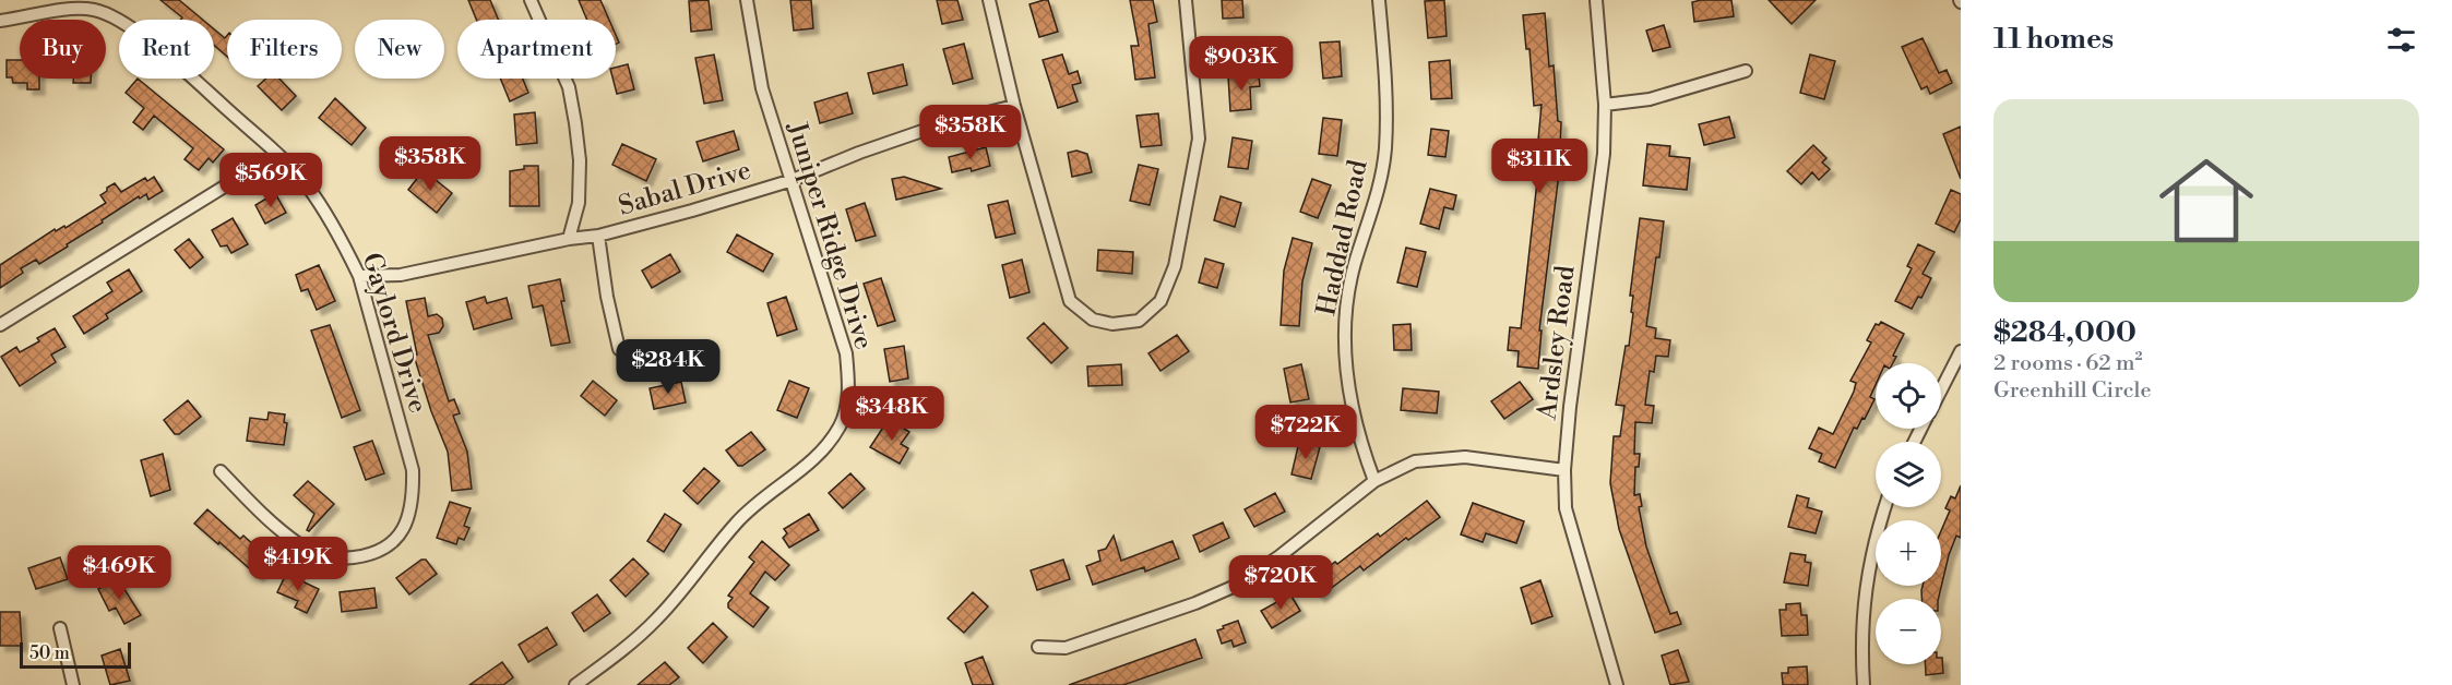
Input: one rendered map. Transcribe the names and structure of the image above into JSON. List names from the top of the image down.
{
  "streets": {
    "street": [
      "Sabal Drive",
      "Juniper Ridge Drive",
      "Haddad Road",
      "Gaylord Drive",
      "Ardsley Road"
    ]
  },
  "crossings": [
    ["Sabal Drive", "Juniper Ridge Drive"],
    ["Sabal Drive", "Gaylord Drive"]
  ],
  "scale_bar": "50 m",
  "page": {
    "heading": "11 homes",
    "chip": [
      "Buy",
      "Rent",
      "Filters",
      "New",
      "Apartment"
    ],
    "price": [
      "$903K",
      "$358K",
      "$358K",
      "$311K",
      "$569K",
      "$284K",
      "$348K",
      "$722K",
      "$419K",
      "$469K",
      "$720K"
    ],
    "list": [
      {
        "name": "$284,000",
        "note": "2 rooms · 62 m² · Greenhill Circle"
      }
    ],
    "map_buttons": ["+", "−"],
    "scale": "50 m"
  }
}
